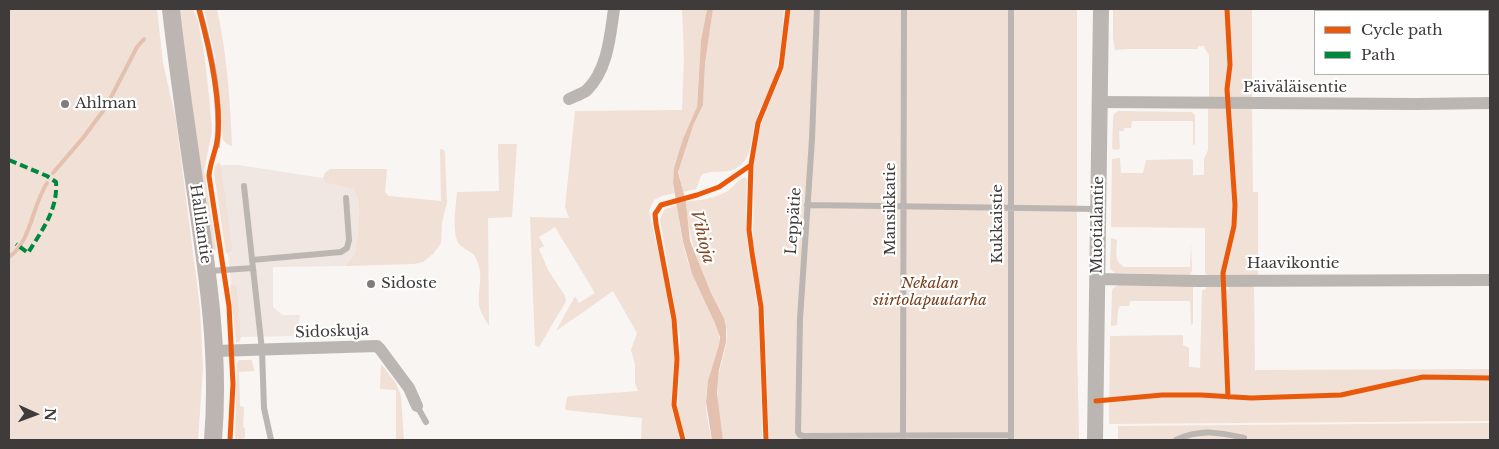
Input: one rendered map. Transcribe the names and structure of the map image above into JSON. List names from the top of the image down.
{
  "streets": {
    "main road": ["Hallilantie"],
    "street": [
      "Päiväläisentie",
      "Muotialantie",
      "Haavikontie",
      "Sidoskuja"
    ],
    "lane": ["Mansikkatie", "Leppätie", "Kukkaistie"]
  },
  "crossings": [
    ["Päiväläisentie", "Muotialantie"],
    ["Mansikkatie", "Leppätie"],
    ["Hallilantie", "Sidoskuja"],
    ["Muotialantie", "Haavikontie"]
  ],
  "water": ["Vihioja"],
  "parks": ["Nekalan siirtolapuutarha"],
  "places": ["Ahlman", "Sidoste"],
  "legend": ["Cycle path", "Path"],
  "north": "right"
}
